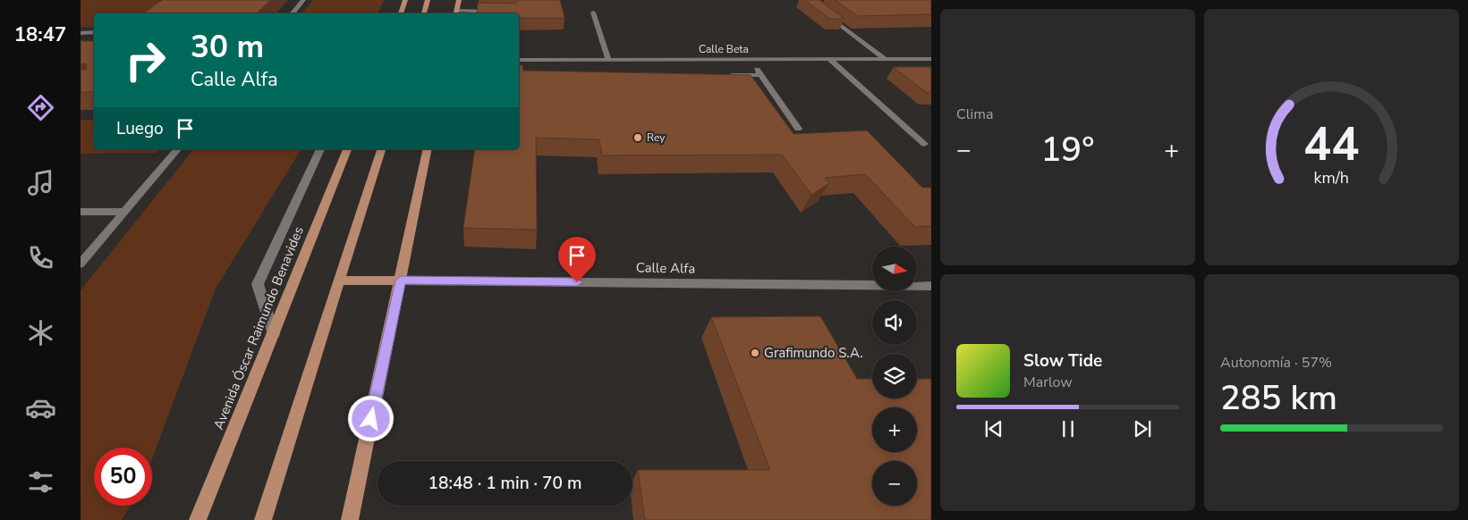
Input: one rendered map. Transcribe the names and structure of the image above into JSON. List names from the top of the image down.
{
  "streets": {
    "main road": ["Avenida Óscar Raimundo Benavides"],
    "street": ["Calle Beta", "Calle Alfa"]
  },
  "places": ["Rey", "Grafimundo S.A."],
  "north": "right",
  "page": {
    "tabs": "18:47",
    "tile": [
      "Clima",
      ["Autonomía · 57%", "285 km"]
    ],
    "turn": ["30 m", "Calle Alfa"],
    "then": "Luego",
    "heat": ["−", "19°", "+"],
    "map_buttons": ["+", "−"],
    "song": ["Slow Tide", "Marlow"],
    "limit": "50",
    "trip": "18:48 · 1 min · 70 m",
    "gauge": ["44", "km/h"]
  }
}
